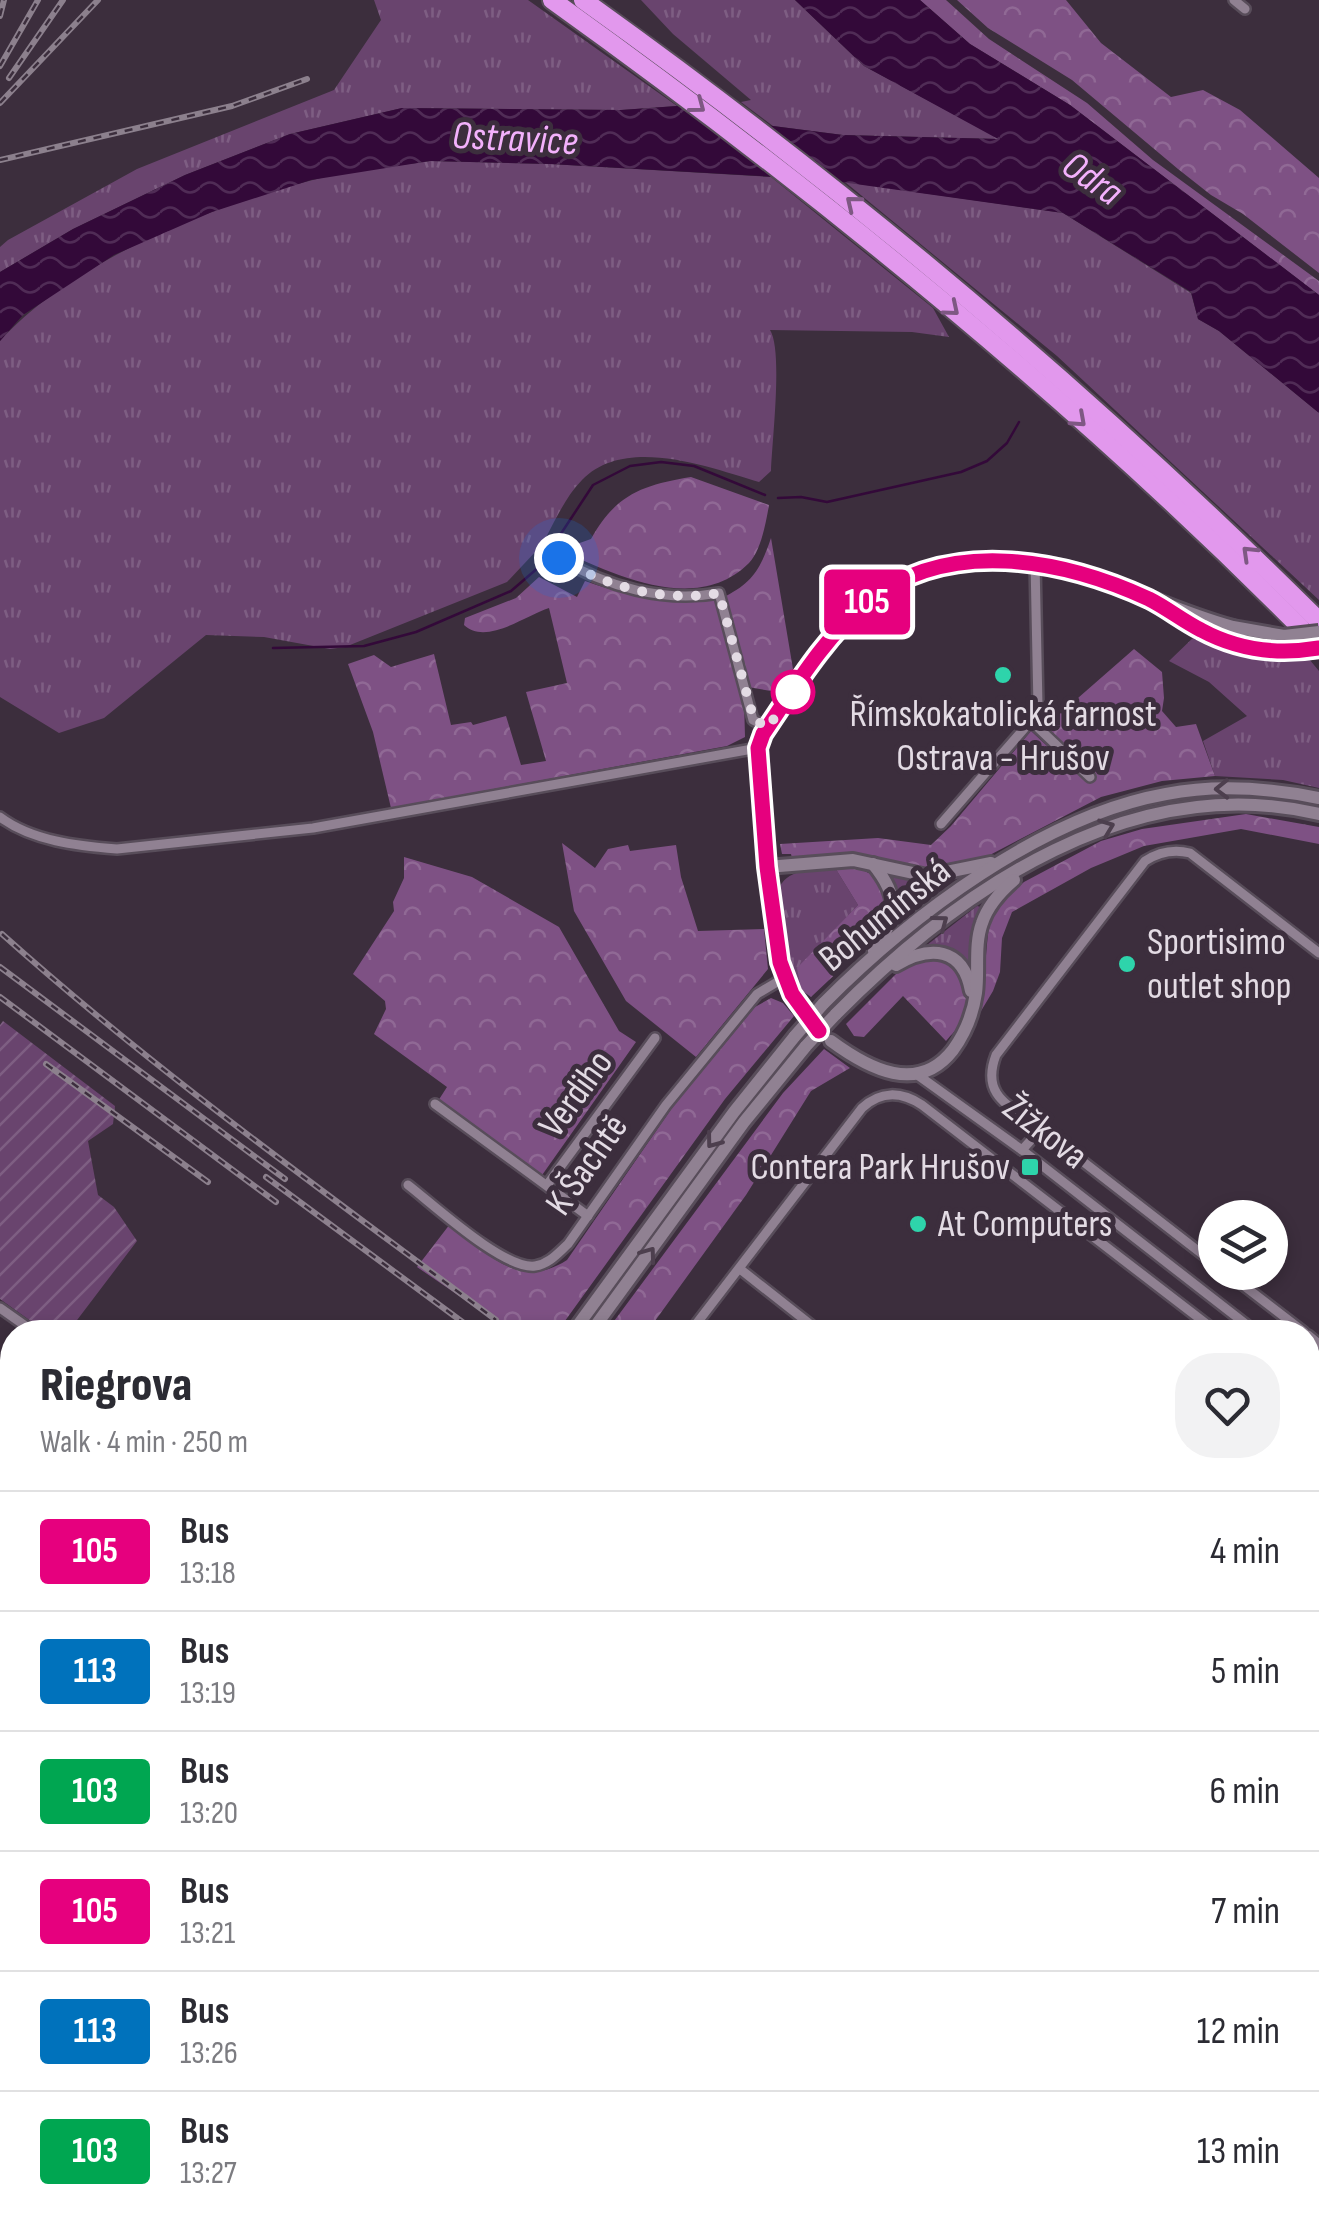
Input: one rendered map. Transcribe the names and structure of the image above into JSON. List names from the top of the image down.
{
  "streets": {
    "main road": ["Bohumínská", "Žižkova"],
    "street": ["Verdiho", "K Šachtě"]
  },
  "crossings": [
    ["Verdiho", "K Šachtě"]
  ],
  "water": ["Ostravice", "Odra"],
  "places": {
    "other": ["Římskokatolická farnost Ostrava - Hrušov", "Sportisimo outlet shop", "At Computers"],
    "transit": ["Contera Park Hrušov"]
  },
  "lines": ["bus line 105"],
  "page": {
    "on_map": "105",
    "heading": ["Riegrova", "Walk · 4 min · 250 m"],
    "list": [
      {
        "mark": "105",
        "name": "Bus",
        "note": "13:18",
        "value": "4 min"
      },
      {
        "mark": "113",
        "name": "Bus",
        "note": "13:19",
        "value": "5 min"
      },
      {
        "mark": "103",
        "name": "Bus",
        "note": "13:20",
        "value": "6 min"
      },
      {
        "mark": "105",
        "name": "Bus",
        "note": "13:21",
        "value": "7 min"
      },
      {
        "mark": "113",
        "name": "Bus",
        "note": "13:26",
        "value": "12 min"
      },
      {
        "mark": "103",
        "name": "Bus",
        "note": "13:27",
        "value": "13 min"
      }
    ]
  }
}
